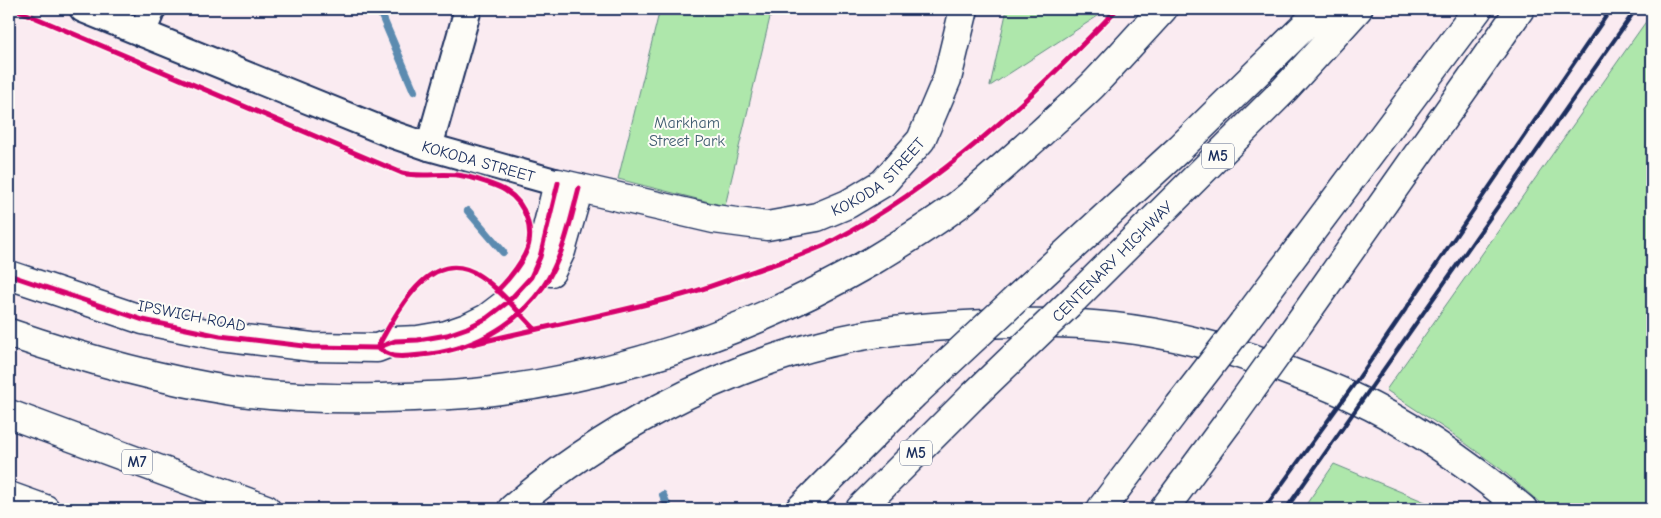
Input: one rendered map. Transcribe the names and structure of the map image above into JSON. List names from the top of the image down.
{
  "streets": {
    "main road": [
      "M5",
      "KOKODA STREET",
      "CENTENARY HIGHWAY",
      "IPSWICH ROAD",
      "M7"
    ]
  },
  "crossings": [
    ["KOKODA STREET", "IPSWICH ROAD"]
  ],
  "parks": ["Markham Street Park"]
}
